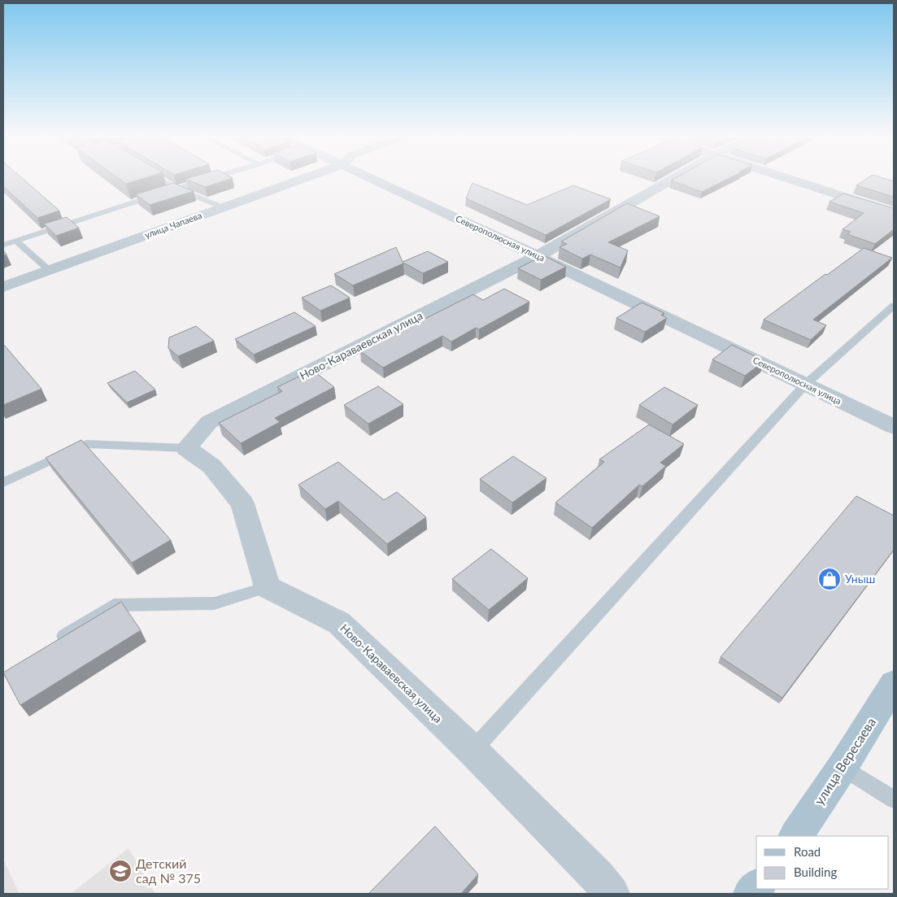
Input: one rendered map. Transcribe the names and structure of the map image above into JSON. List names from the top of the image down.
{
  "streets": {
    "main road": ["улица Вересаева"],
    "street": ["улица Чапаева", "Северополюсная улица", "Ново-Караваевская улица"]
  },
  "crossings": [
    ["Северополюсная улица", "Ново-Караваевская улица"]
  ],
  "places": {
    "shop": ["Уныш"],
    "school or university": ["Детский сад № 375"]
  },
  "legend": ["Road", "Building"]
}
